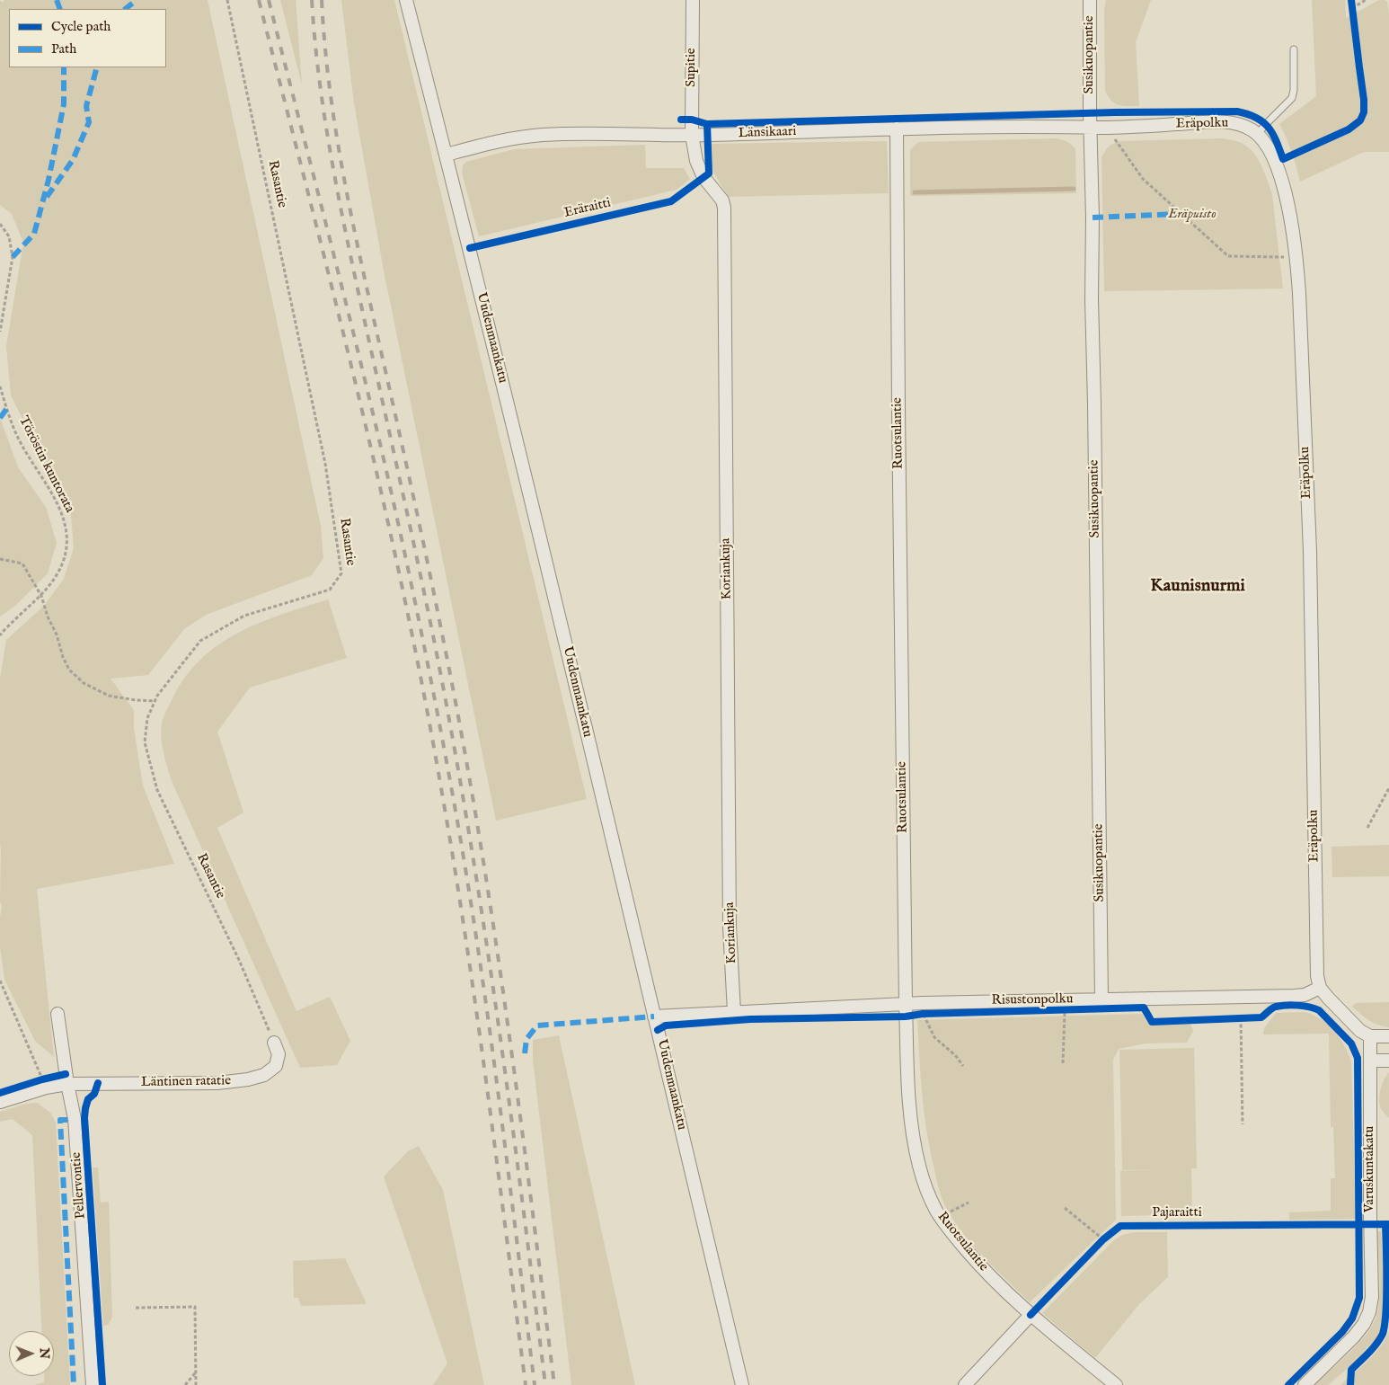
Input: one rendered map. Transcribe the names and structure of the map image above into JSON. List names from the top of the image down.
{
  "streets": {
    "street": [
      "Susikuopantie",
      "Supitie",
      "Eräpolku",
      "Länsikaari",
      "Uudenmaankatu",
      "Ruotsulantie",
      "Koriankuja",
      "Risustonpolku",
      "Läntinen ratatie",
      "Varuskuntakatu",
      "Pellervontie"
    ],
    "path": ["Rasantie", "Töröstin kuntorata"],
    "cycle path": ["Eräraitti", "Pajaraitti"]
  },
  "crossings": [
    ["Susikuopantie", "Eräpolku"],
    ["Susikuopantie", "Länsikaari"],
    ["Susikuopantie", "Risustonpolku"],
    ["Supitie", "Länsikaari"],
    ["Supitie", "Koriankuja"],
    ["Eräpolku", "Länsikaari"],
    ["Eräpolku", "Risustonpolku"],
    ["Länsikaari", "Uudenmaankatu"],
    ["Länsikaari", "Ruotsulantie"],
    ["Länsikaari", "Koriankuja"],
    ["Rasantie", "Läntinen ratatie"],
    ["Uudenmaankatu", "Risustonpolku"],
    ["Ruotsulantie", "Risustonpolku"],
    ["Koriankuja", "Risustonpolku"],
    ["Läntinen ratatie", "Pellervontie"]
  ],
  "districts": ["Kaunisnurmi"],
  "parks": ["Eräpuisto"],
  "legend": ["Cycle path", "Path"],
  "north": "right"
}
